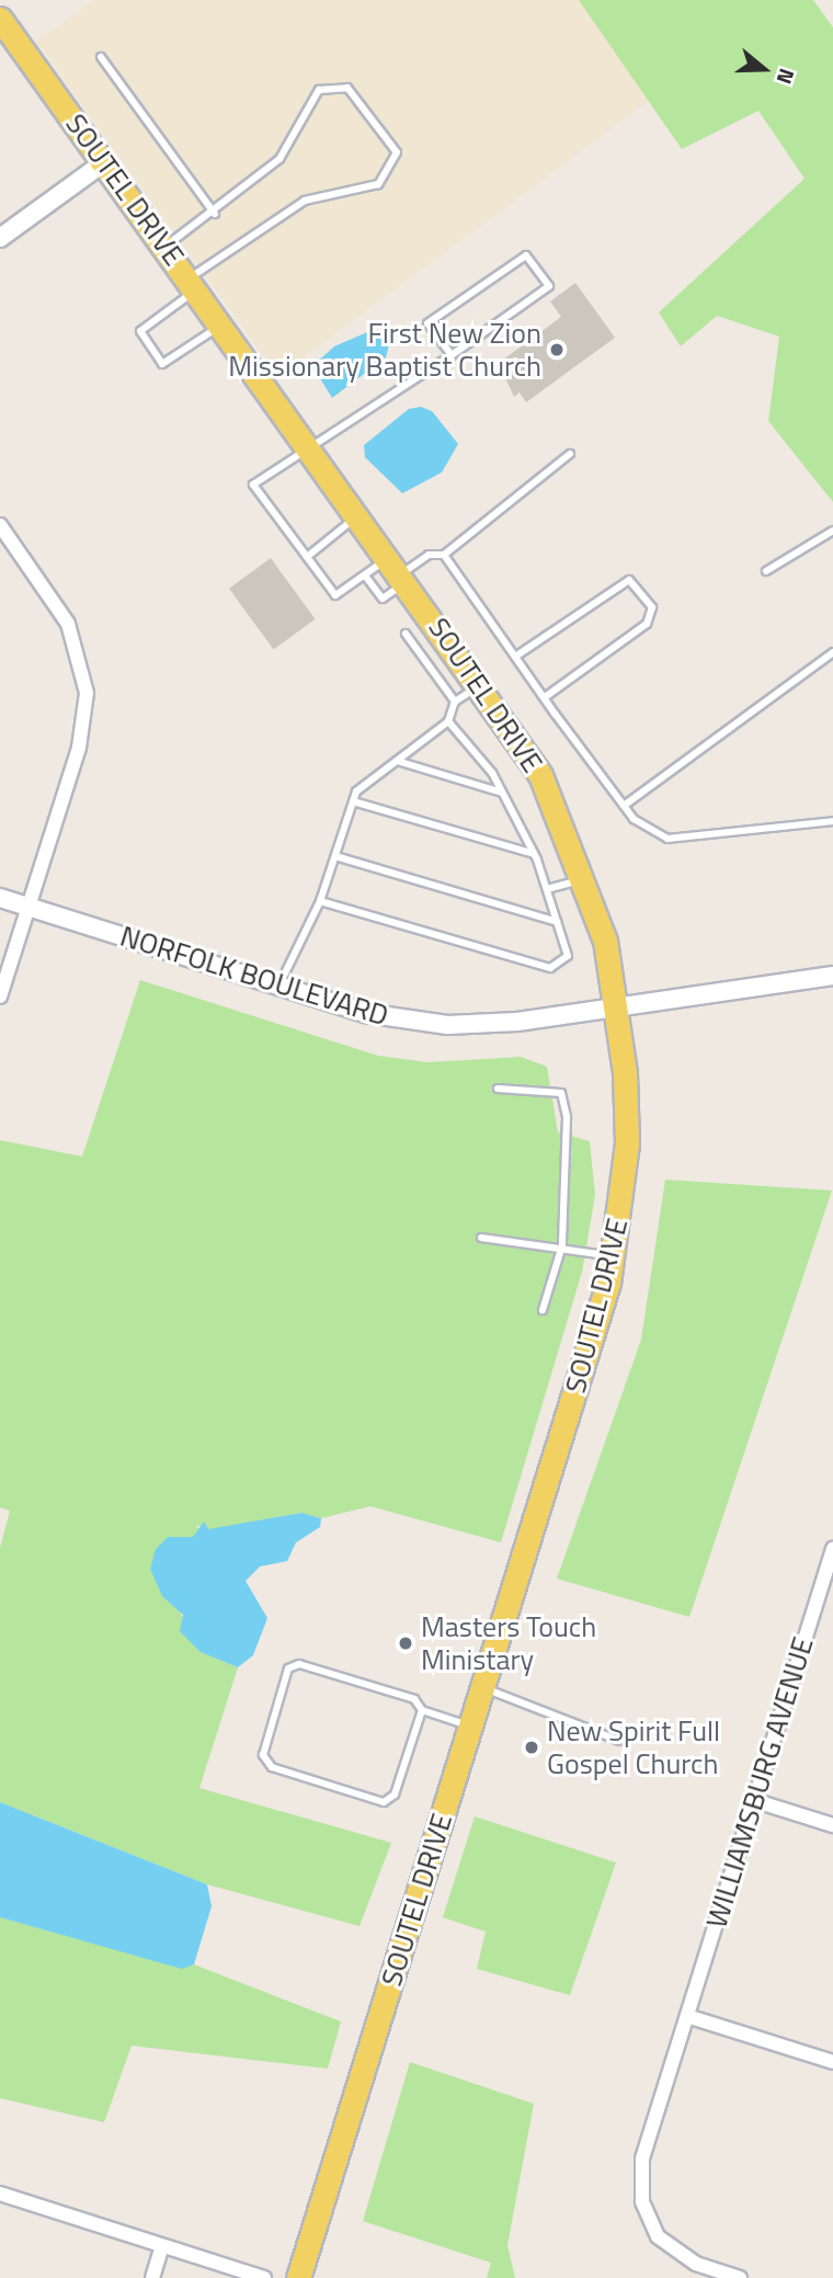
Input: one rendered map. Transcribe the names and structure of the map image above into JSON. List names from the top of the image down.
{
  "streets": {
    "main road": ["SOUTEL DRIVE"],
    "street": ["NORFOLK BOULEVARD", "WILLIAMSBURG AVENUE"]
  },
  "crossings": [
    ["SOUTEL DRIVE", "NORFOLK BOULEVARD"]
  ],
  "places": ["First New Zion Missionary Baptist Church", "Masters Touch Ministary", "New Spirit Full Gospel Church"],
  "north": "right"
}
